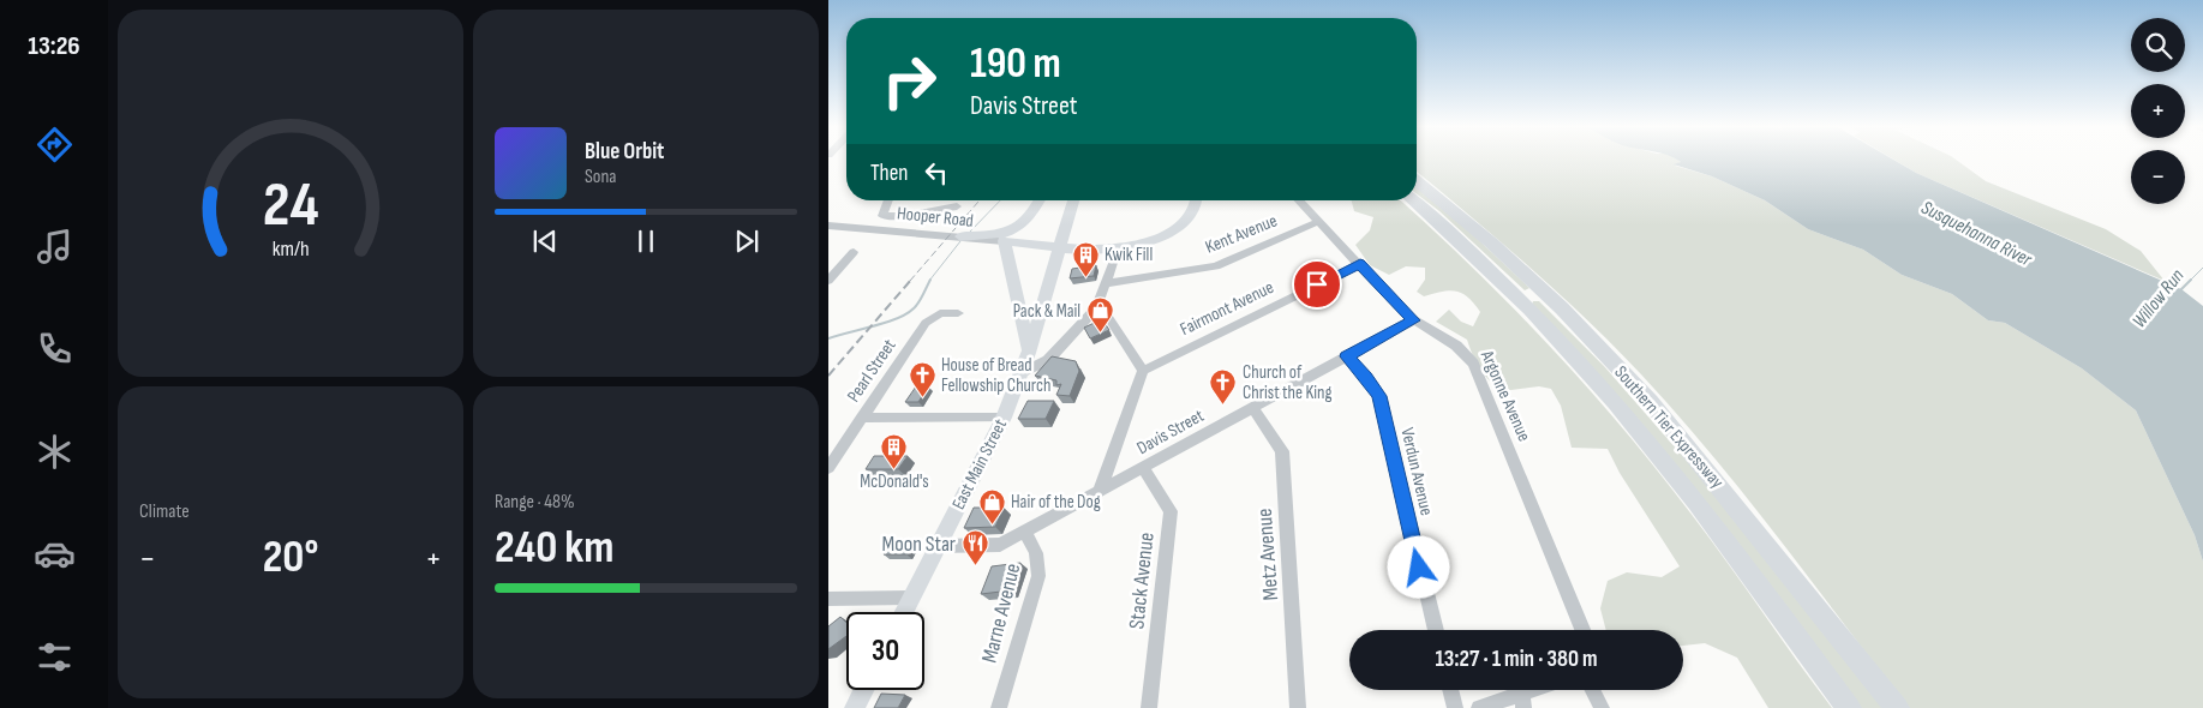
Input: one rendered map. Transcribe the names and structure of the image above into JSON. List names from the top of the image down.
{
  "streets": {
    "highway": ["Southern Tier Expressway"],
    "main road": ["East Main Street"],
    "street": [
      "Hooper Road",
      "Kent Avenue",
      "Fairmont Avenue",
      "Pearl Street",
      "Argonne Avenue",
      "Davis Street",
      "Verdun Avenue",
      "Metz Avenue",
      "Stack Avenue",
      "Marne Avenue"
    ]
  },
  "crossings": [
    ["Kent Avenue", "Argonne Avenue"],
    ["Fairmont Avenue", "Argonne Avenue"],
    ["Argonne Avenue", "Davis Street"],
    ["Davis Street", "East Main Street"],
    ["Davis Street", "Verdun Avenue"],
    ["Davis Street", "Metz Avenue"],
    ["Davis Street", "Stack Avenue"],
    ["Davis Street", "Marne Avenue"]
  ],
  "water": ["Susquehanna River", "Willow Run"],
  "places": {
    "building": ["Kwik Fill", "McDonald's"],
    "shop": ["Pack & Mail", "Hair of the Dog"],
    "church": ["House of Bread Fellowship Church", "Church of Christ the King"],
    "restaurant": ["Moon Star"]
  },
  "page": {
    "tabs": "13:26",
    "map_buttons": ["+", "−"],
    "turn": ["190 m", "Davis Street"],
    "song": ["Blue Orbit", "Sona"],
    "then": "Then",
    "tile": [
      "Climate",
      ["Range · 48%", "240 km"]
    ],
    "heat": ["−", "20°", "+"],
    "limit": "30",
    "trip": "13:27 · 1 min · 380 m",
    "gauge": ["24", "km/h"]
  }
}
